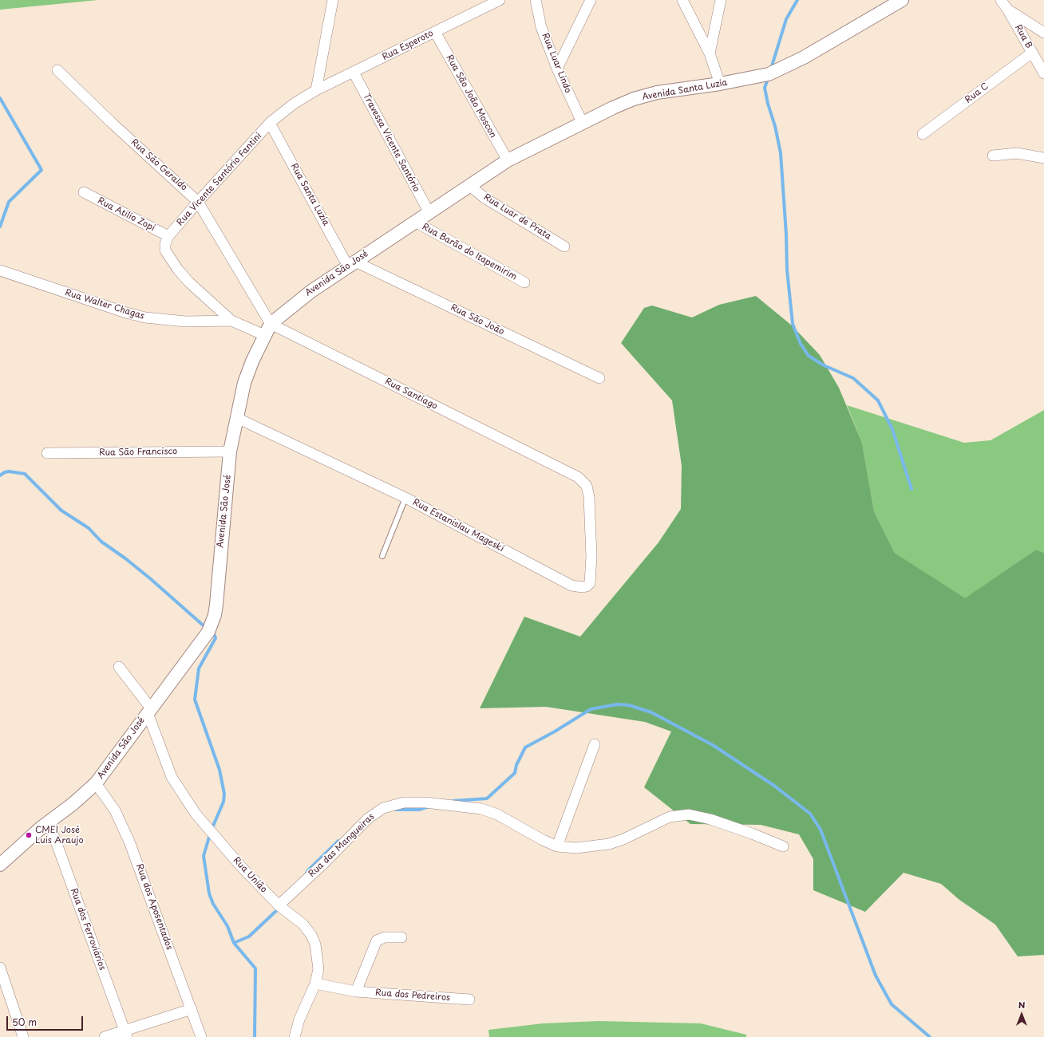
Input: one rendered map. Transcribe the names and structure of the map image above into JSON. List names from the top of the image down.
{
  "streets": {
    "street": [
      "Rua B",
      "Rua Esperoto",
      "Rua Luar Lindo",
      "Avenida Santa Luzia",
      "Rua C",
      "Rua São João Moscon",
      "Travessa Vicente Santório",
      "Rua São Geraldo",
      "Rua Vicente Santório Fantini",
      "Rua Santa Luzia",
      "Rua Atilio Zopi",
      "Rua Luar de Prata",
      "Rua Barão do Itapemirim",
      "Avenida São José",
      "Rua Walter Chagas",
      "Rua São João",
      "Rua Santiago",
      "Rua São Francisco",
      "Rua Estanislau Mageski",
      "Rua das Mangueiras",
      "Rua União",
      "Rua dos Aposentados",
      "Rua dos Ferroviários",
      "Rua dos Pedreiros"
    ]
  },
  "crossings": [
    ["Rua B", "Rua C"],
    ["Rua Esperoto", "Rua São João Moscon"],
    ["Rua Esperoto", "Travessa Vicente Santório"],
    ["Rua Esperoto", "Rua Vicente Santório Fantini"],
    ["Rua Luar Lindo", "Avenida Santa Luzia"],
    ["Avenida Santa Luzia", "Rua São João Moscon"],
    ["Avenida Santa Luzia", "Rua Luar de Prata"],
    ["Avenida Santa Luzia", "Avenida São José"],
    ["Travessa Vicente Santório", "Avenida São José"],
    ["Rua São Geraldo", "Rua Vicente Santório Fantini"],
    ["Rua São Geraldo", "Avenida São José"],
    ["Rua São Geraldo", "Rua Santiago"],
    ["Rua Vicente Santório Fantini", "Rua Santa Luzia"],
    ["Rua Vicente Santório Fantini", "Rua Atilio Zopi"],
    ["Rua Santa Luzia", "Avenida São José"],
    ["Rua Santa Luzia", "Rua São João"],
    ["Rua Luar de Prata", "Avenida São José"],
    ["Rua Barão do Itapemirim", "Avenida São José"],
    ["Avenida São José", "Rua São João"],
    ["Avenida São José", "Rua Santiago"],
    ["Avenida São José", "Rua São Francisco"],
    ["Avenida São José", "Rua Estanislau Mageski"],
    ["Avenida São José", "Rua União"],
    ["Avenida São José", "Rua dos Aposentados"],
    ["Avenida São José", "Rua dos Ferroviários"],
    ["Rua Santiago", "Rua Estanislau Mageski"],
    ["Rua das Mangueiras", "Rua União"],
    ["Rua União", "Rua dos Pedreiros"]
  ],
  "places": ["CMEI José Luis Araujo"],
  "scale_bar": "50 m",
  "north": "top"
}
